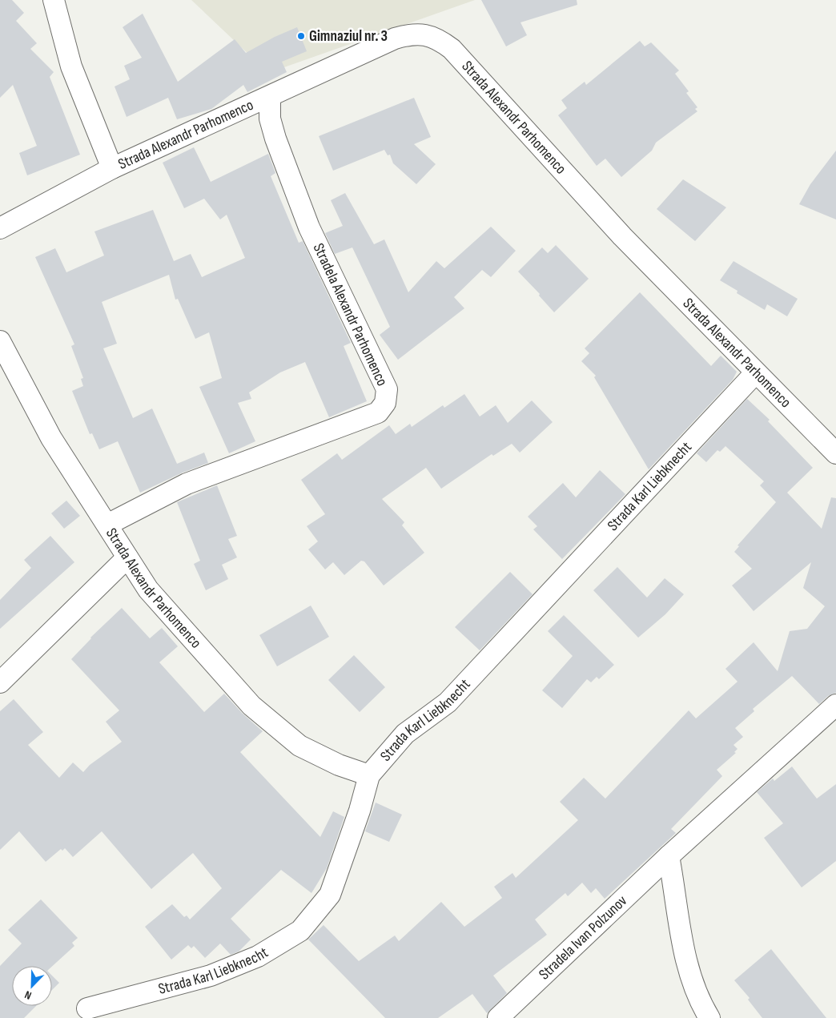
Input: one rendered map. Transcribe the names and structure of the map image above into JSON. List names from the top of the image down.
{
  "streets": {
    "street": [
      "Strada Alexandr Parhomenco",
      "Stradela Alexandr Parhomenco",
      "Strada Karl Liebknecht",
      "Stradela Ivan Polzunov"
    ]
  },
  "crossings": [
    ["Strada Alexandr Parhomenco", "Stradela Alexandr Parhomenco"],
    ["Strada Alexandr Parhomenco", "Strada Karl Liebknecht"]
  ],
  "places": ["Gimnaziul nr. 3"],
  "north": "bottom left"
}
